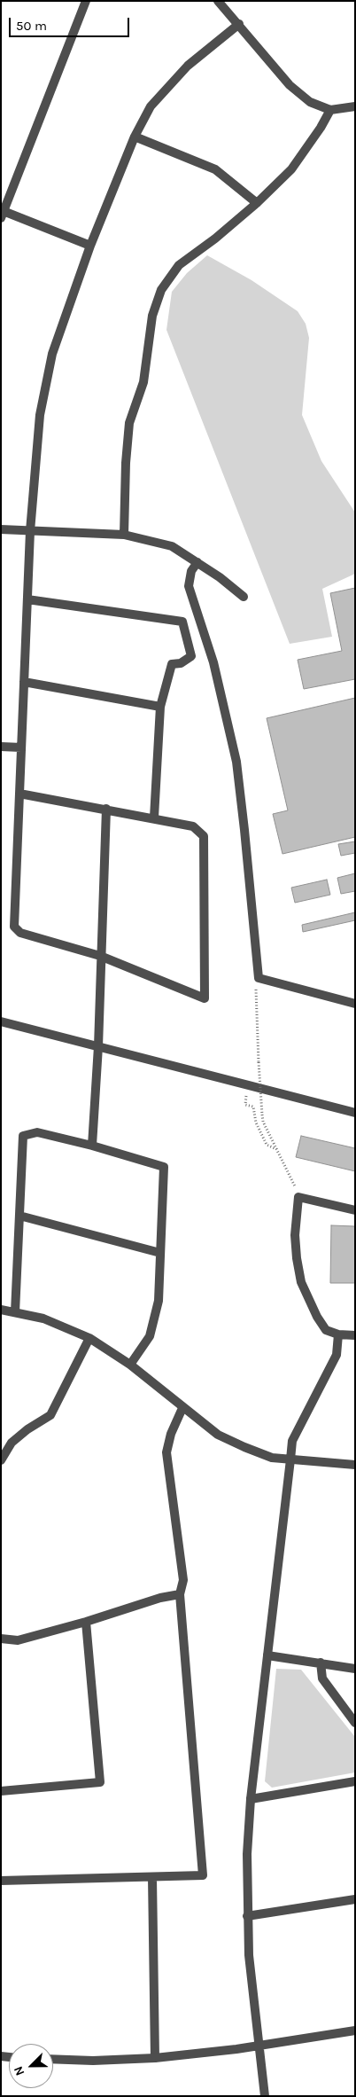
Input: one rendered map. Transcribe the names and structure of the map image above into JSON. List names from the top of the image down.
{
  "scale_bar": "50 m",
  "north": "bottom left"
}
